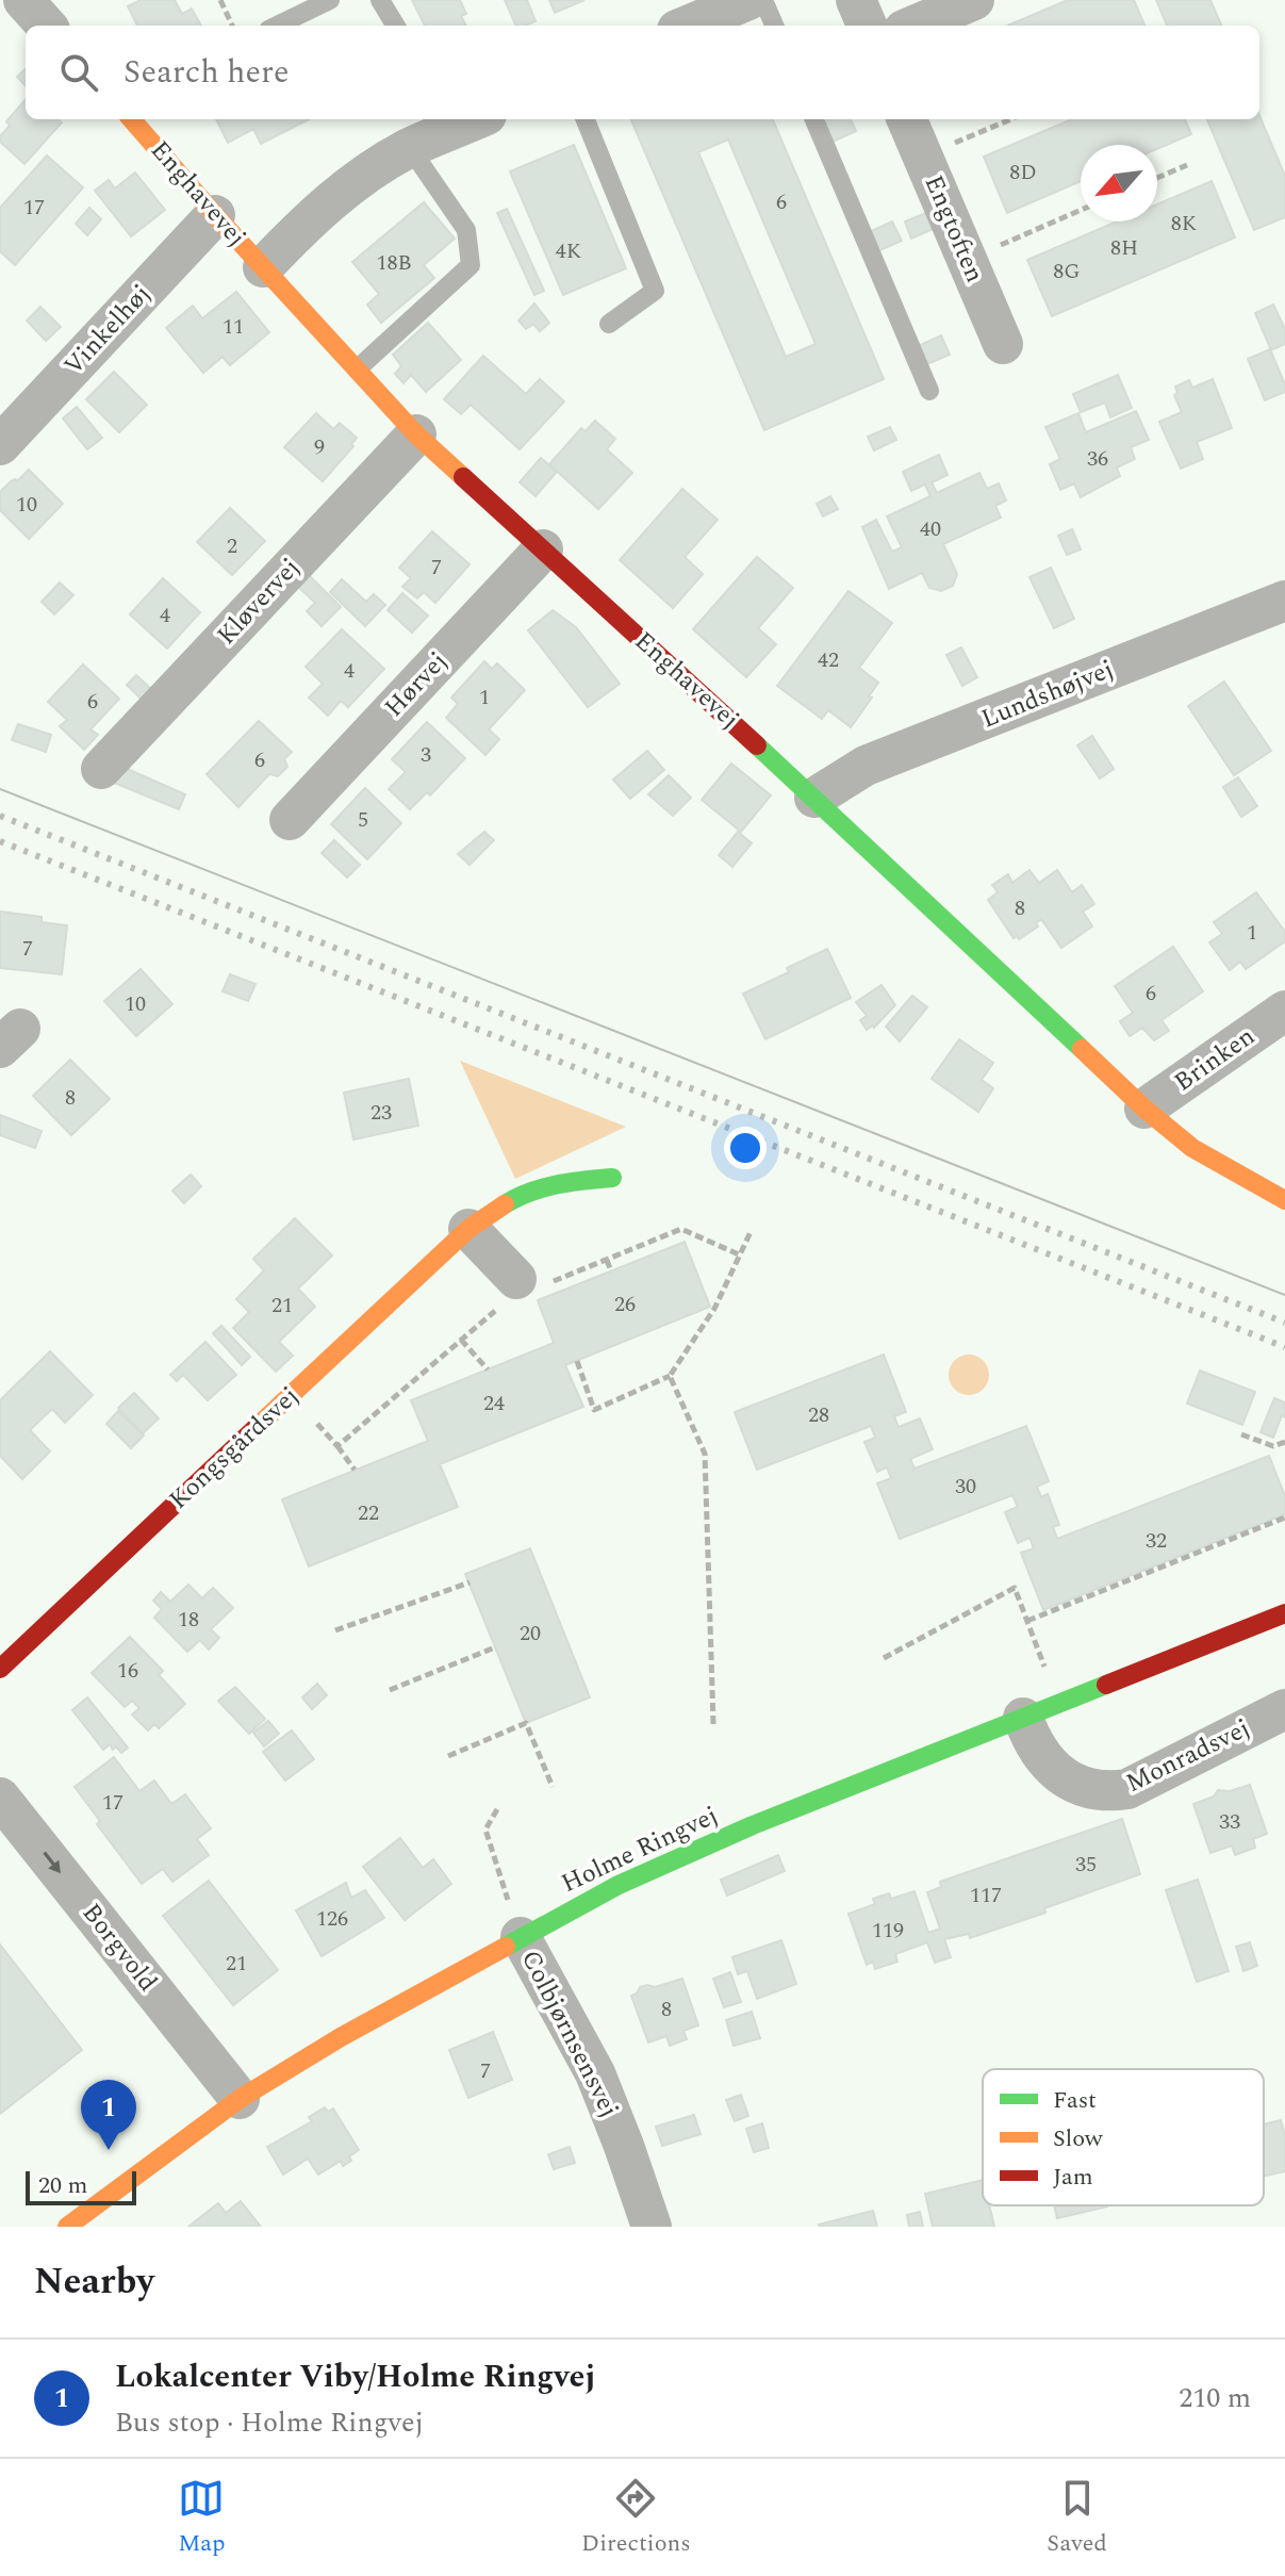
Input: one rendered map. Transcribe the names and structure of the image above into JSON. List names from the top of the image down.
{
  "streets": {
    "street": [
      "Enghavevej",
      "Engtoften",
      "Vinkelhøj",
      "Kløvervej",
      "Hørvej",
      "Lundshøjvej",
      "Brinken",
      "Kongsgårdsvej",
      "Monradsvej",
      "Holme Ringvej",
      "Borgvold",
      "Colbjørnsensvej"
    ]
  },
  "crossings": [
    ["Enghavevej", "Vinkelhøj"],
    ["Enghavevej", "Kløvervej"],
    ["Enghavevej", "Hørvej"],
    ["Enghavevej", "Lundshøjvej"],
    ["Enghavevej", "Brinken"],
    ["Monradsvej", "Holme Ringvej"],
    ["Holme Ringvej", "Borgvold"],
    ["Holme Ringvej", "Colbjørnsensvej"]
  ],
  "one_way": ["Borgvold"],
  "house_numbers": [
    "8D",
    "6",
    "17",
    "8K",
    "8H",
    "4K",
    "18B",
    "8G",
    "11",
    "9",
    "36",
    "10",
    "40",
    "2",
    "7",
    "4",
    "42",
    "4",
    "1",
    "6",
    "3",
    "6",
    "5",
    "8",
    "1",
    "7",
    "6",
    "10",
    "8",
    "23",
    "26",
    "21",
    "24",
    "28",
    "30",
    "22",
    "32",
    "18",
    "20",
    "16",
    "17",
    "33",
    "35",
    "117",
    "126",
    "119",
    "21",
    "8",
    "7"
  ],
  "legend": ["Fast", "Slow", "Jam"],
  "scale_bar": "20 m",
  "north": "bottom left",
  "page": {
    "search": "Search here",
    "pins": "1",
    "scale": "20 m",
    "heading": "Nearby",
    "list": [
      {
        "mark": "1",
        "name": "Lokalcenter Viby/Holme Ringvej",
        "note": "Bus stop · Holme Ringvej",
        "value": "210 m"
      }
    ],
    "nav": ["Map", "Directions", "Saved"]
  }
}
